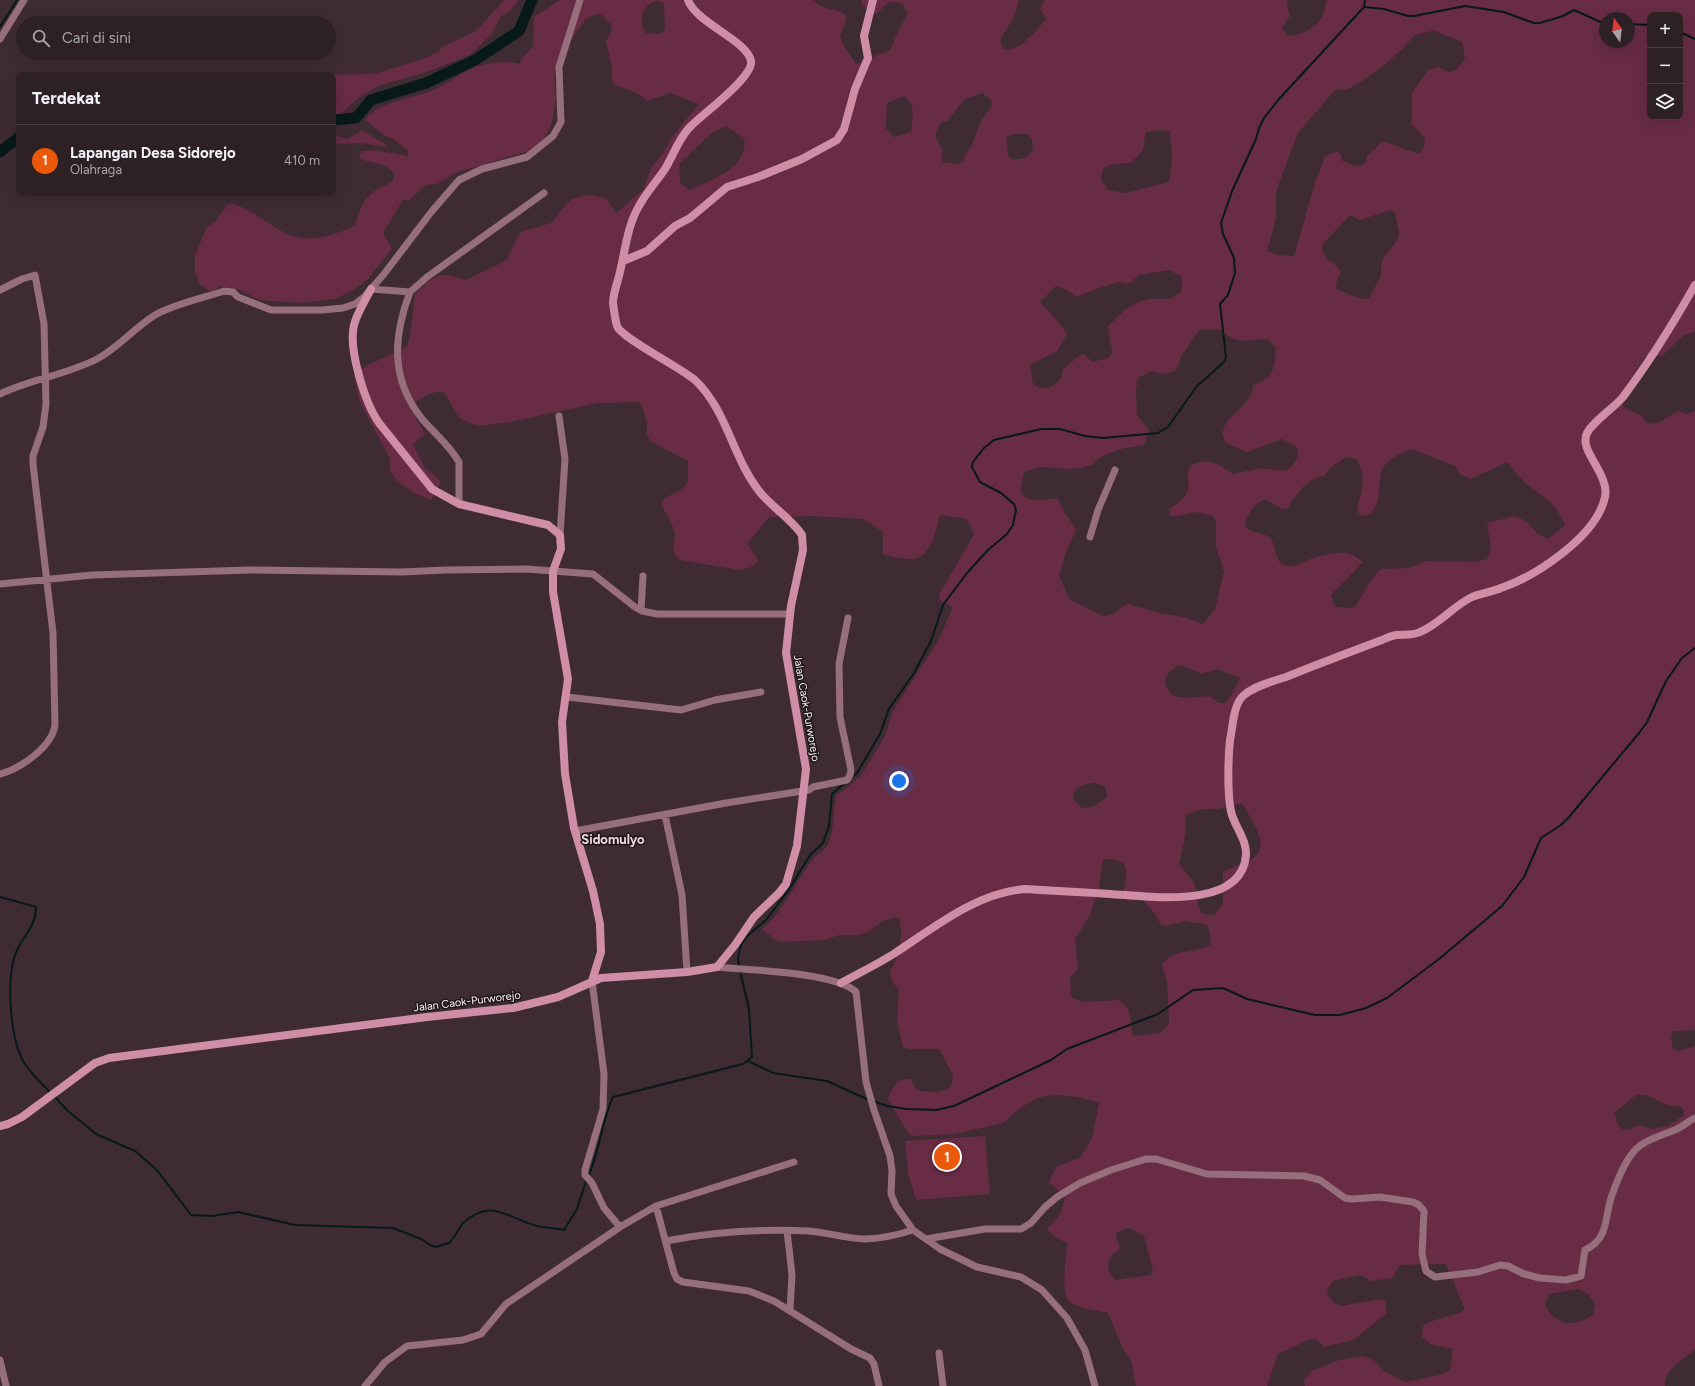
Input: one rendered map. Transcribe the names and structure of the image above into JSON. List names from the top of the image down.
{
  "streets": {
    "street": ["Jalan Caok-Purworejo"]
  },
  "districts": ["Sidomulyo"],
  "north": "top",
  "page": {
    "map_buttons": ["+", "−"],
    "search": "Cari di sini",
    "heading": "Terdekat",
    "list": [
      {
        "mark": "1",
        "name": "Lapangan Desa Sidorejo",
        "note": "Olahraga",
        "value": "410 m"
      }
    ],
    "pins": "1"
  }
}
